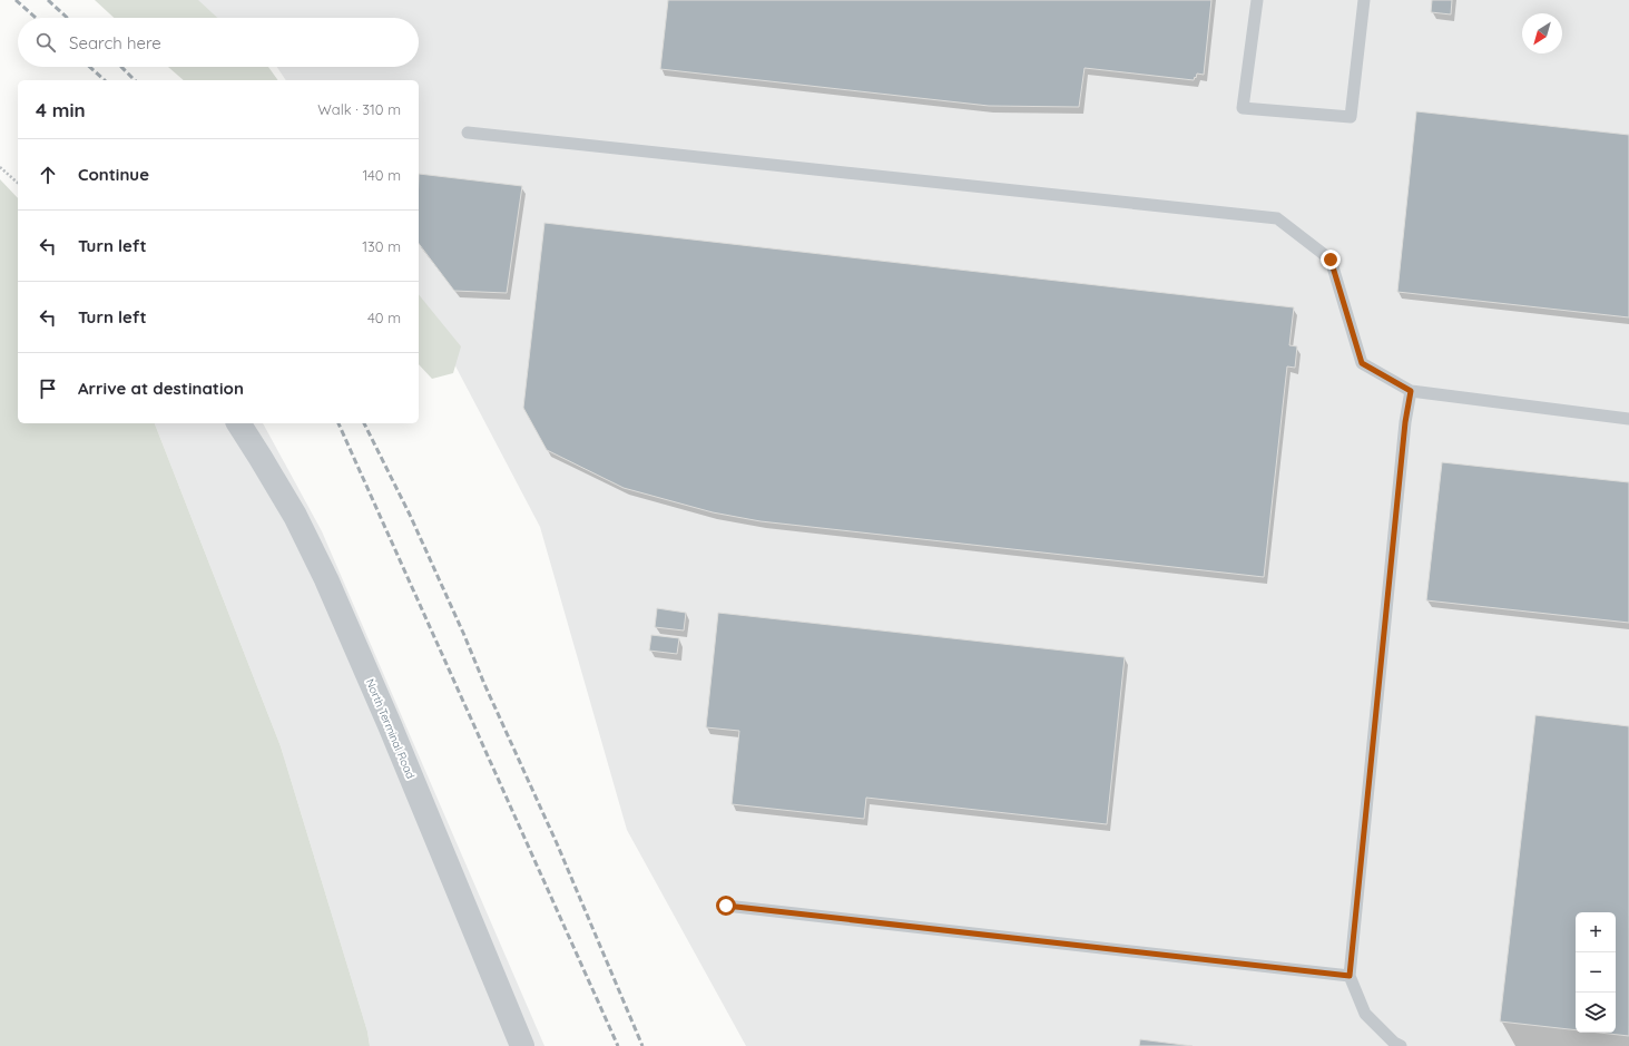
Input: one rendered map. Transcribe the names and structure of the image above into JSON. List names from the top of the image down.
{
  "streets": {
    "street": ["North Terminal Road"]
  },
  "north": "bottom left",
  "page": {
    "search": "Search here",
    "heading": ["4 min", "Walk · 310 m"],
    "list": [
      ["Continue", "140 m"],
      ["Turn left", "130 m"],
      ["Turn left", "40 m"],
      "Arrive at destination"
    ],
    "map_buttons": ["+", "−"]
  }
}
